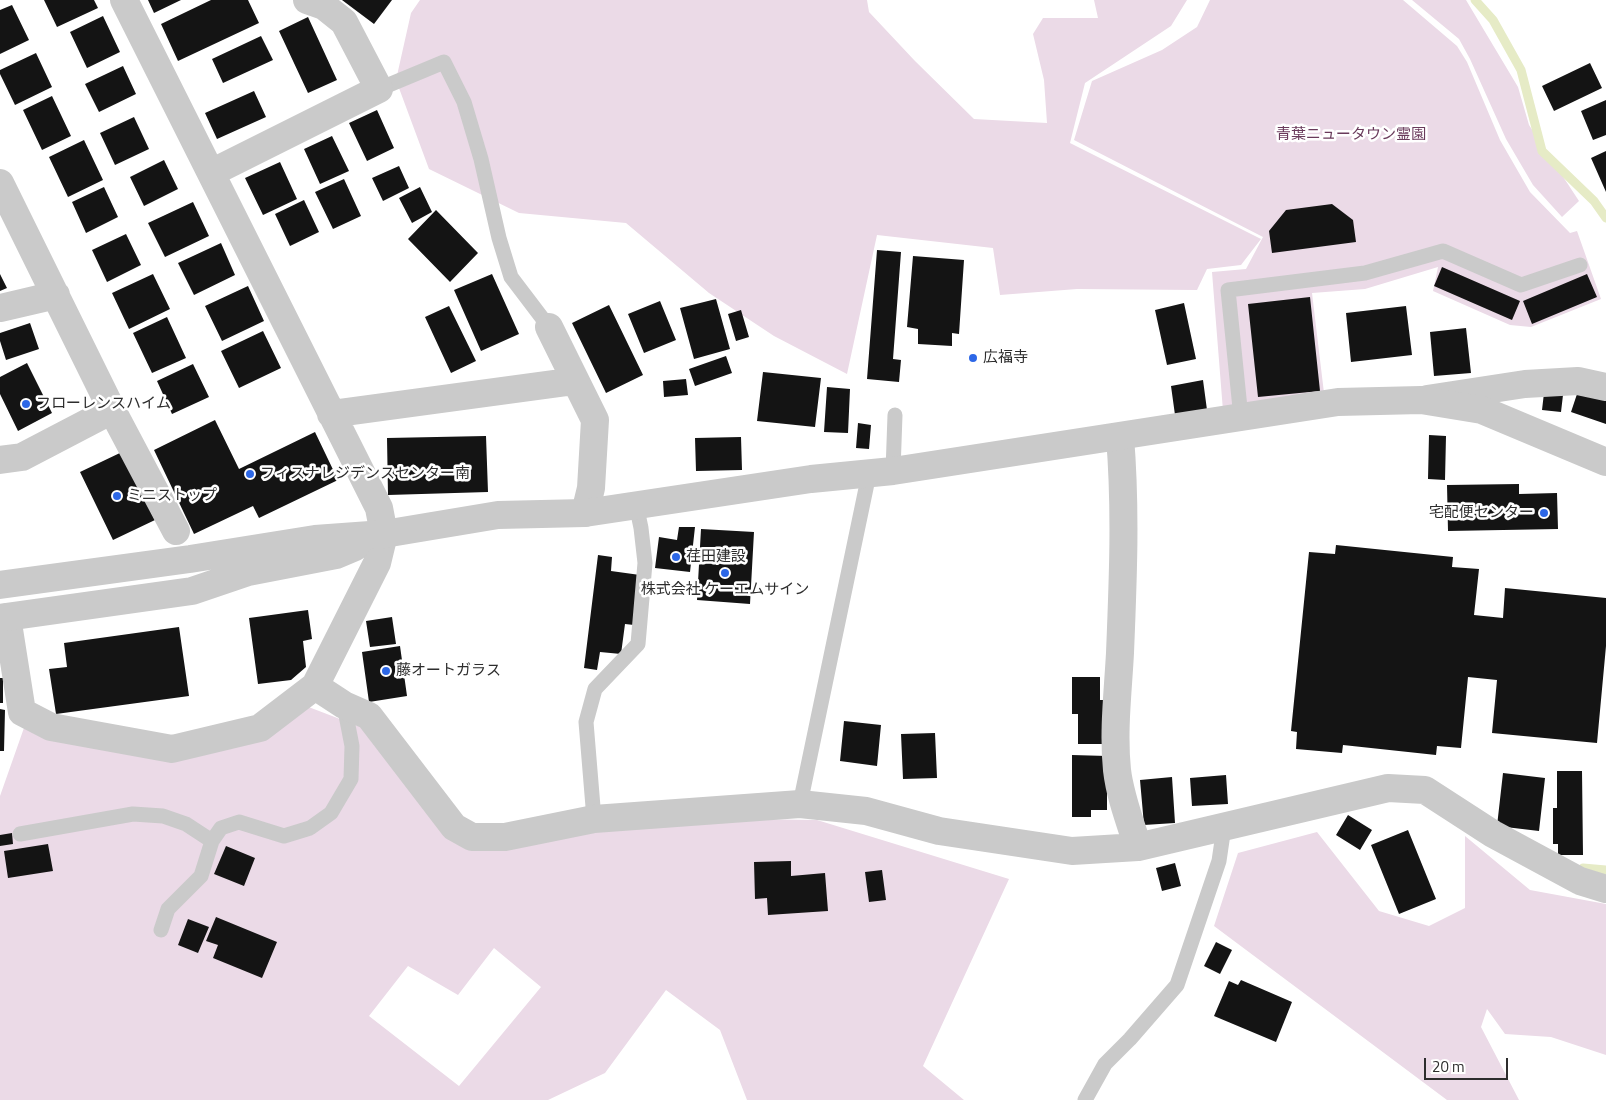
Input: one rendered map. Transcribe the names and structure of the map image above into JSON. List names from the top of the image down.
{
  "parks": ["青葉ニュータウン霊園"],
  "places": [
    "広福寺",
    "フローレンスハイム",
    "フィスナレジデンスセンター南",
    "ミニストップ",
    "宅配便センター",
    "荏田建設",
    "株式会社 ケーエムサイン",
    "藤オートガラス"
  ],
  "scale_bar": "20 m"
}
